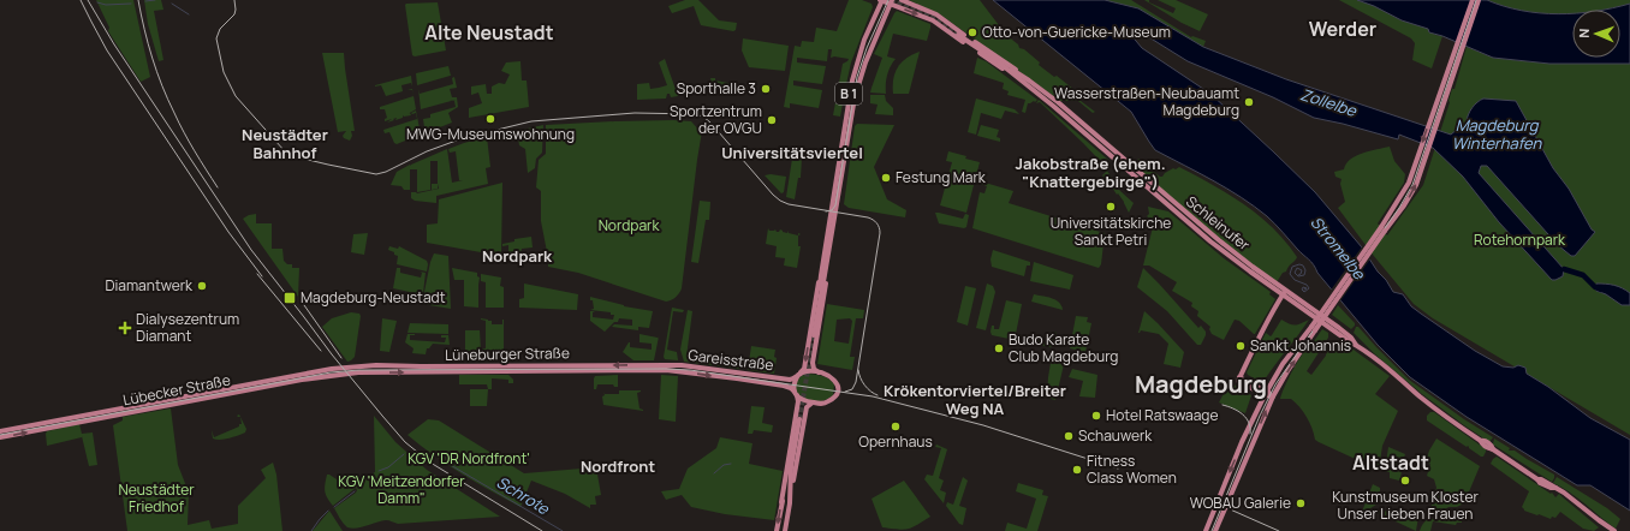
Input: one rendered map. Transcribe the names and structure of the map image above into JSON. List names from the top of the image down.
{
  "streets": {
    "main road": [
      "B 1",
      "Schleinufer",
      "Lüneburger Straße",
      "Gareisstraße",
      "Lübecker Straße"
    ]
  },
  "crossings": [
    ["Lüneburger Straße", "Gareisstraße"],
    ["Lüneburger Straße", "Lübecker Straße"]
  ],
  "districts": [
    "Werder",
    "Alte Neustadt",
    "Neustädter Bahnhof",
    "Universitätsviertel",
    "Jakobstraße (ehem. \"Knattergebirge\")",
    "Nordpark",
    "Magdeburg",
    "Krökentorviertel/Breiter Weg NA",
    "Altstadt",
    "Nordfront"
  ],
  "water": [
    "Zollelbe",
    "Magdeburg Winterhafen",
    "Stromelbe",
    "Schrote"
  ],
  "parks": [
    "Nordpark",
    "Rotehornpark",
    "KGV 'DR Nordfront'",
    "KGV 'Meitzendorfer Damm\"",
    "Neustädter Friedhof"
  ],
  "places": {
    "other": [
      "Otto-von-Guericke-Museum",
      "Sporthalle 3",
      "Wasserstraßen-Neubauamt Magdeburg",
      "MWG-Museumswohnung",
      "Sportzentrum der OVGU",
      "Festung Mark",
      "Universitätskirche Sankt Petri",
      "Diamantwerk",
      "Sankt Johannis",
      "Budo Karate Club Magdeburg",
      "Hotel Ratswaage",
      "Opernhaus",
      "Schauwerk",
      "Fitness Class Women",
      "Kunstmuseum Kloster Unser Lieben Frauen",
      "WOBAU Galerie"
    ],
    "transit": ["Magdeburg-Neustadt"],
    "health": ["Dialysezentrum Diamant"]
  },
  "north": "left"
}
